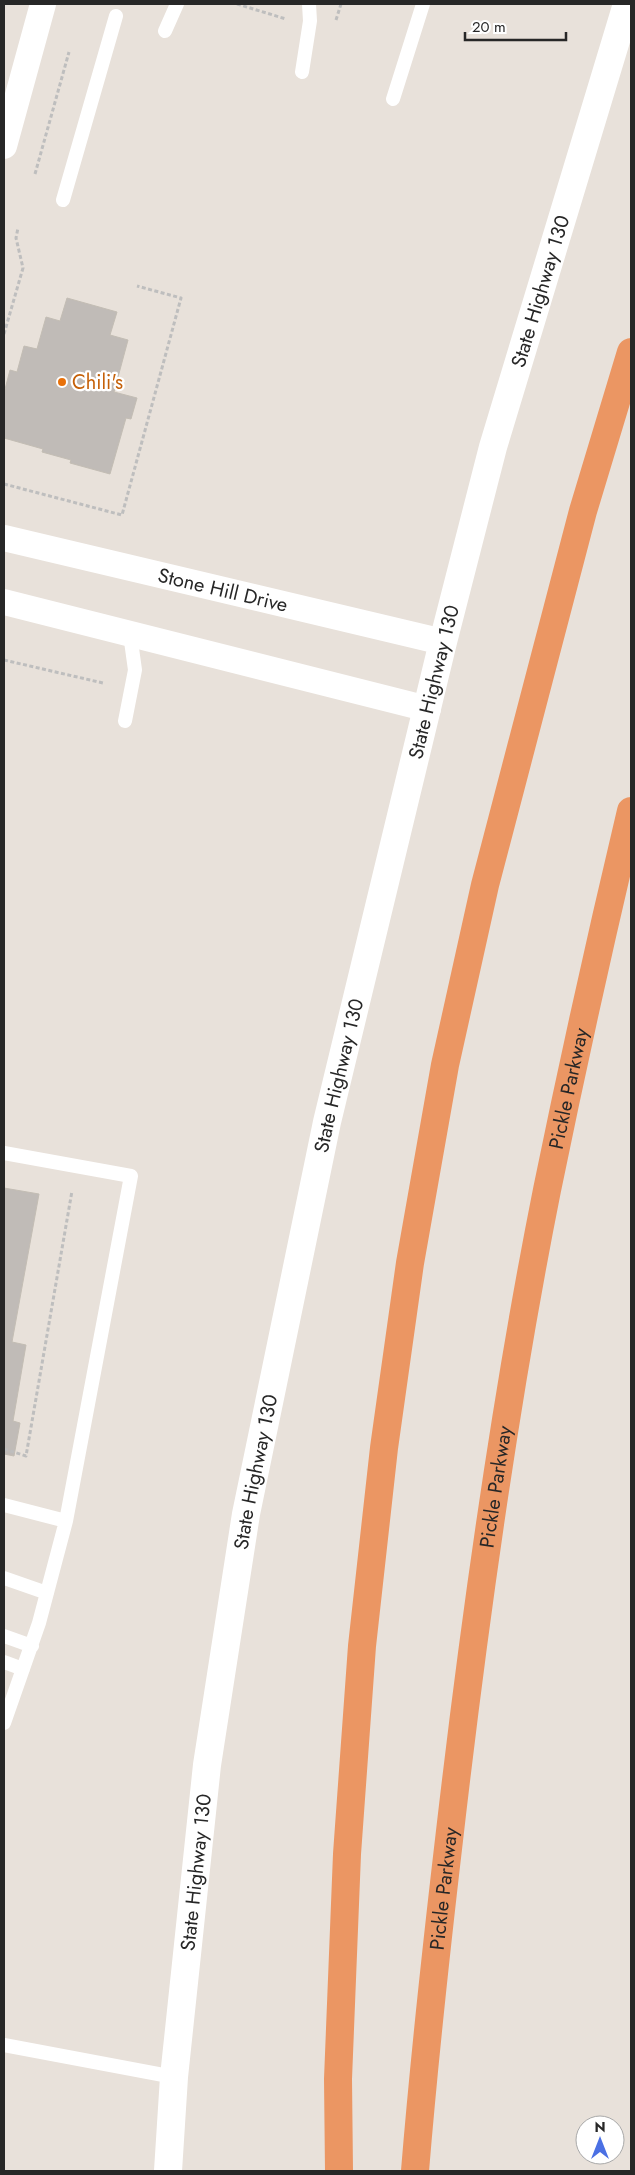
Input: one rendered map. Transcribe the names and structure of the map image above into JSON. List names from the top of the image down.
{
  "streets": {
    "highway": ["Pickle Parkway"],
    "main road": ["State Highway 130"],
    "street": ["Stone Hill Drive"]
  },
  "crossings": [
    ["State Highway 130", "Stone Hill Drive"]
  ],
  "places": ["Chili's"],
  "scale_bar": "20 m",
  "north": "top"
}
